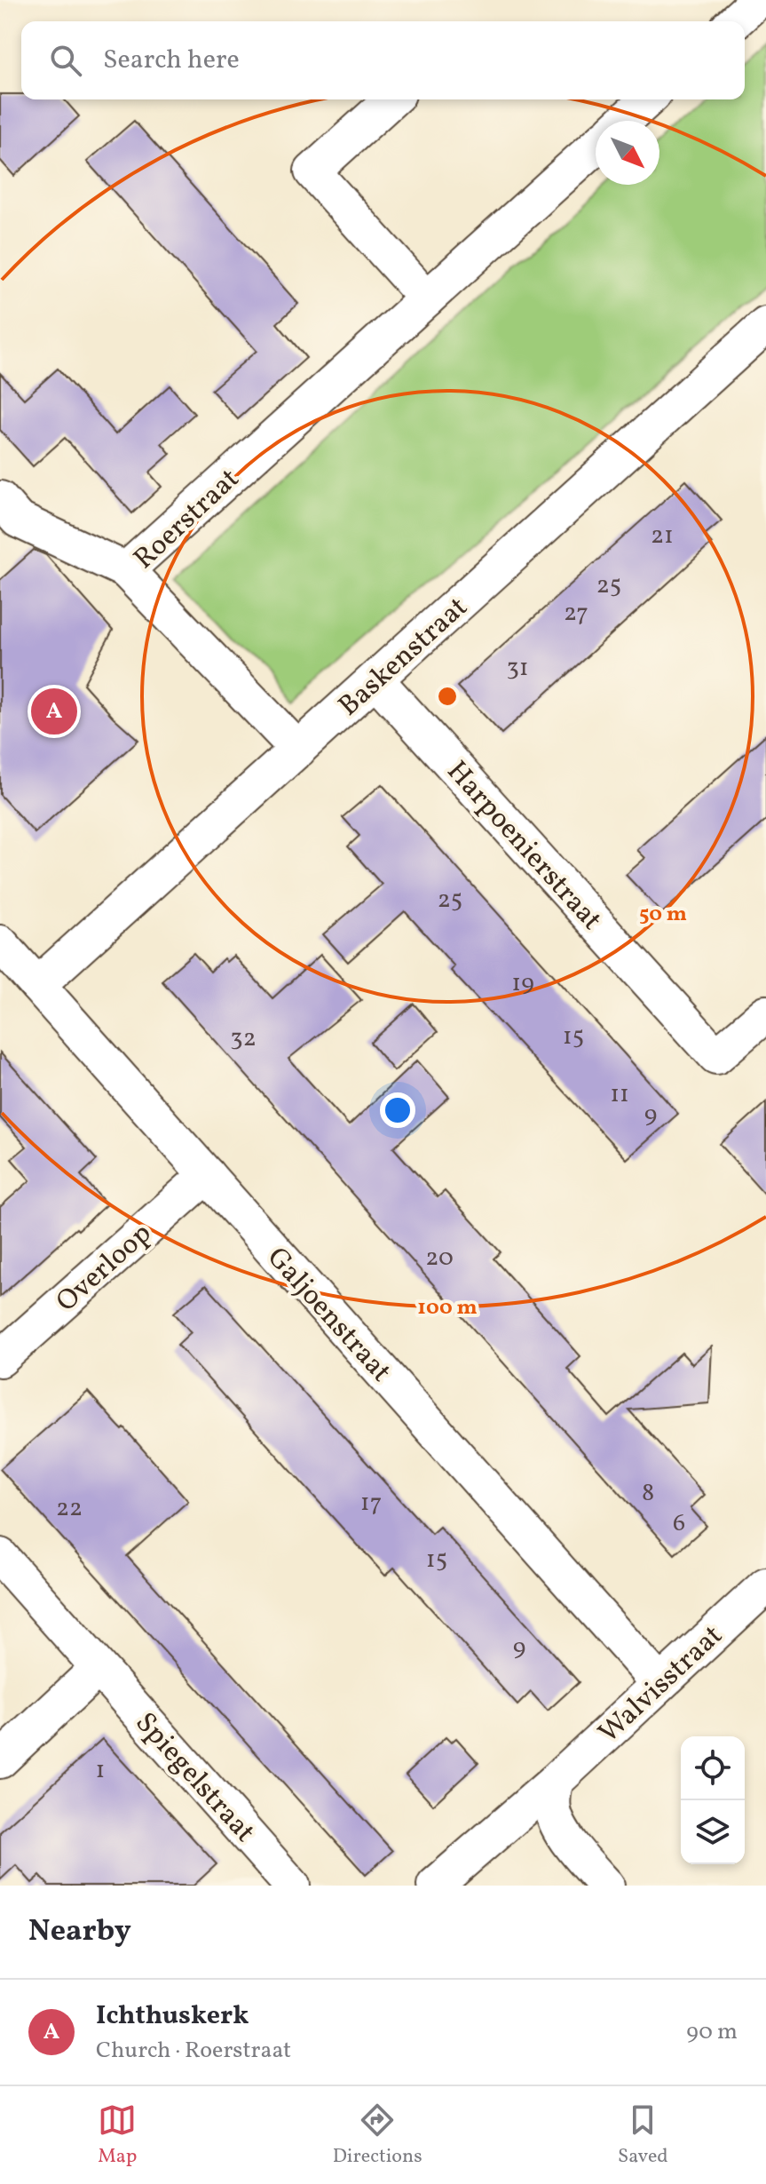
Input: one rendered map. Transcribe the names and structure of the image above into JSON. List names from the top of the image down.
{
  "streets": {
    "street": [
      "Roerstraat",
      "Baskenstraat",
      "Harpoenierstraat",
      "Overloop",
      "Galjoenstraat",
      "Walvisstraat",
      "Spiegelstraat"
    ]
  },
  "crossings": [
    ["Roerstraat", "Baskenstraat"],
    ["Baskenstraat", "Harpoenierstraat"],
    ["Baskenstraat", "Galjoenstraat"],
    ["Overloop", "Galjoenstraat"],
    ["Galjoenstraat", "Walvisstraat"]
  ],
  "house_numbers": [
    "21",
    "25",
    "27",
    "31",
    "25",
    "19",
    "15",
    "32",
    "11",
    "9",
    "20",
    "8",
    "17",
    "22",
    "6",
    "15",
    "9",
    "1"
  ],
  "north": "bottom right",
  "page": {
    "search": "Search here",
    "pins": "A",
    "heading": "Nearby",
    "list": [
      {
        "mark": "A",
        "name": "Ichthuskerk",
        "note": "Church · Roerstraat",
        "value": "90 m"
      }
    ],
    "nav": ["Map", "Directions", "Saved"]
  },
  "rings": ["50 m", "100 m"]
}
